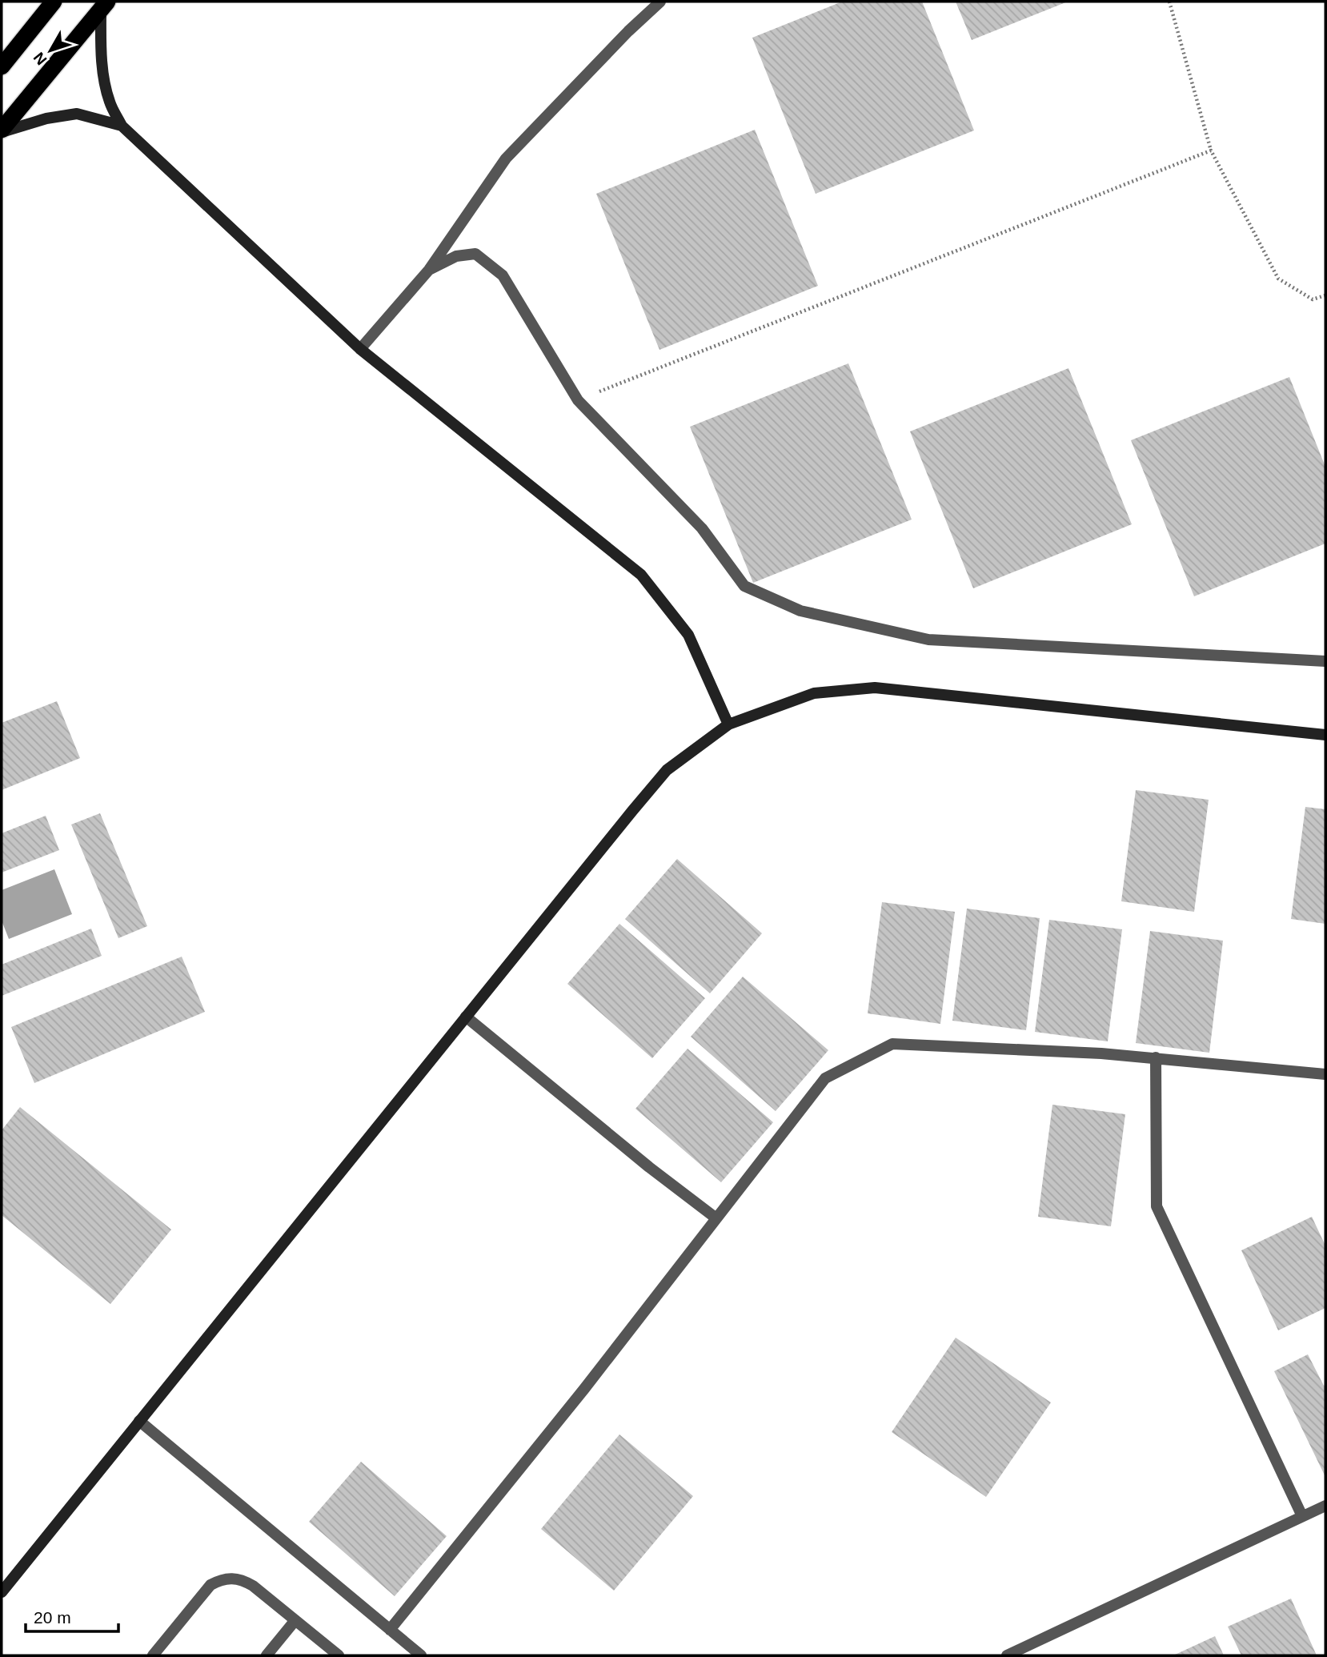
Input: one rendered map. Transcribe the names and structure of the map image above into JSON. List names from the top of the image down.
{
  "scale_bar": "20 m",
  "north": "bottom left"
}
